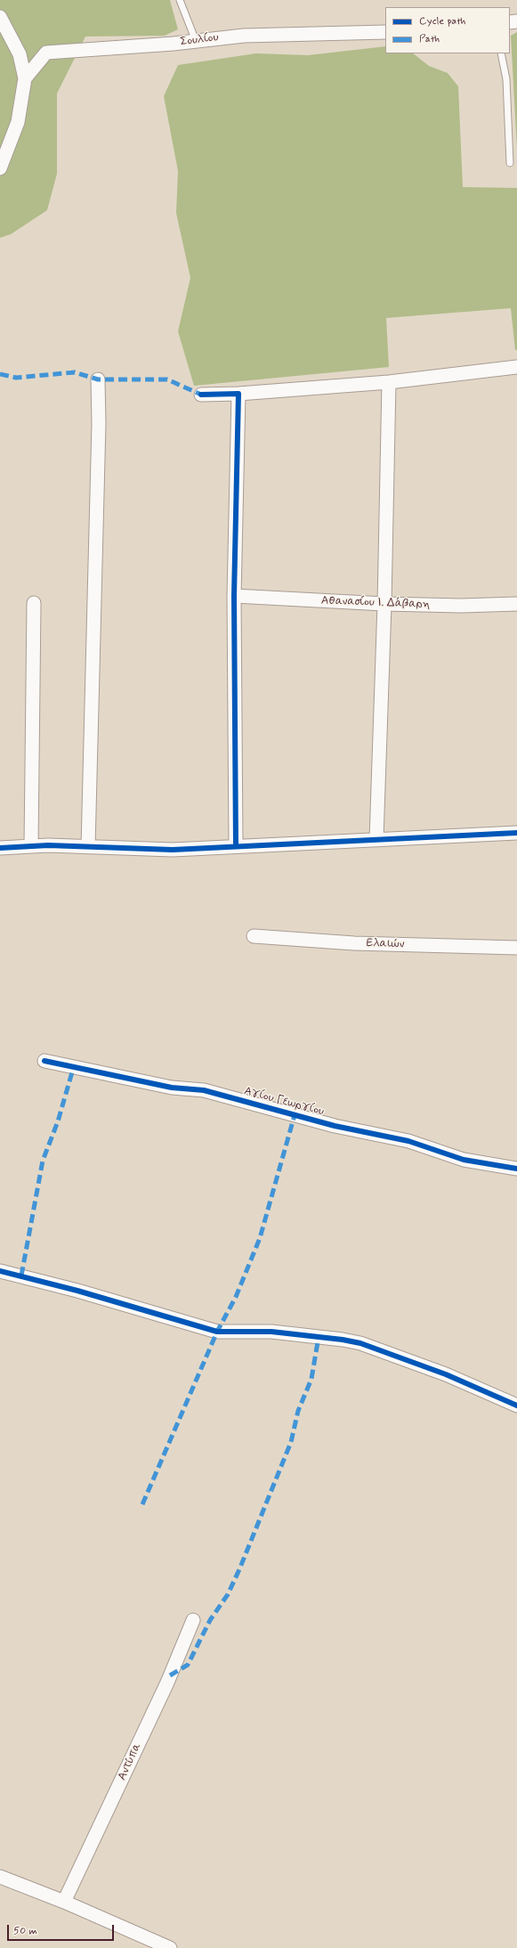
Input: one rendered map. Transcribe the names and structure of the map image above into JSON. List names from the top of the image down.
{
  "streets": {
    "street": [
      "Σουλίου",
      "Αθανασίου Ι. Δάβαρη",
      "Ελαιών",
      "Αγίου Γεωργίου",
      "Αντύπα"
    ]
  },
  "legend": ["Cycle path", "Path"],
  "scale_bar": "50 m"
}
